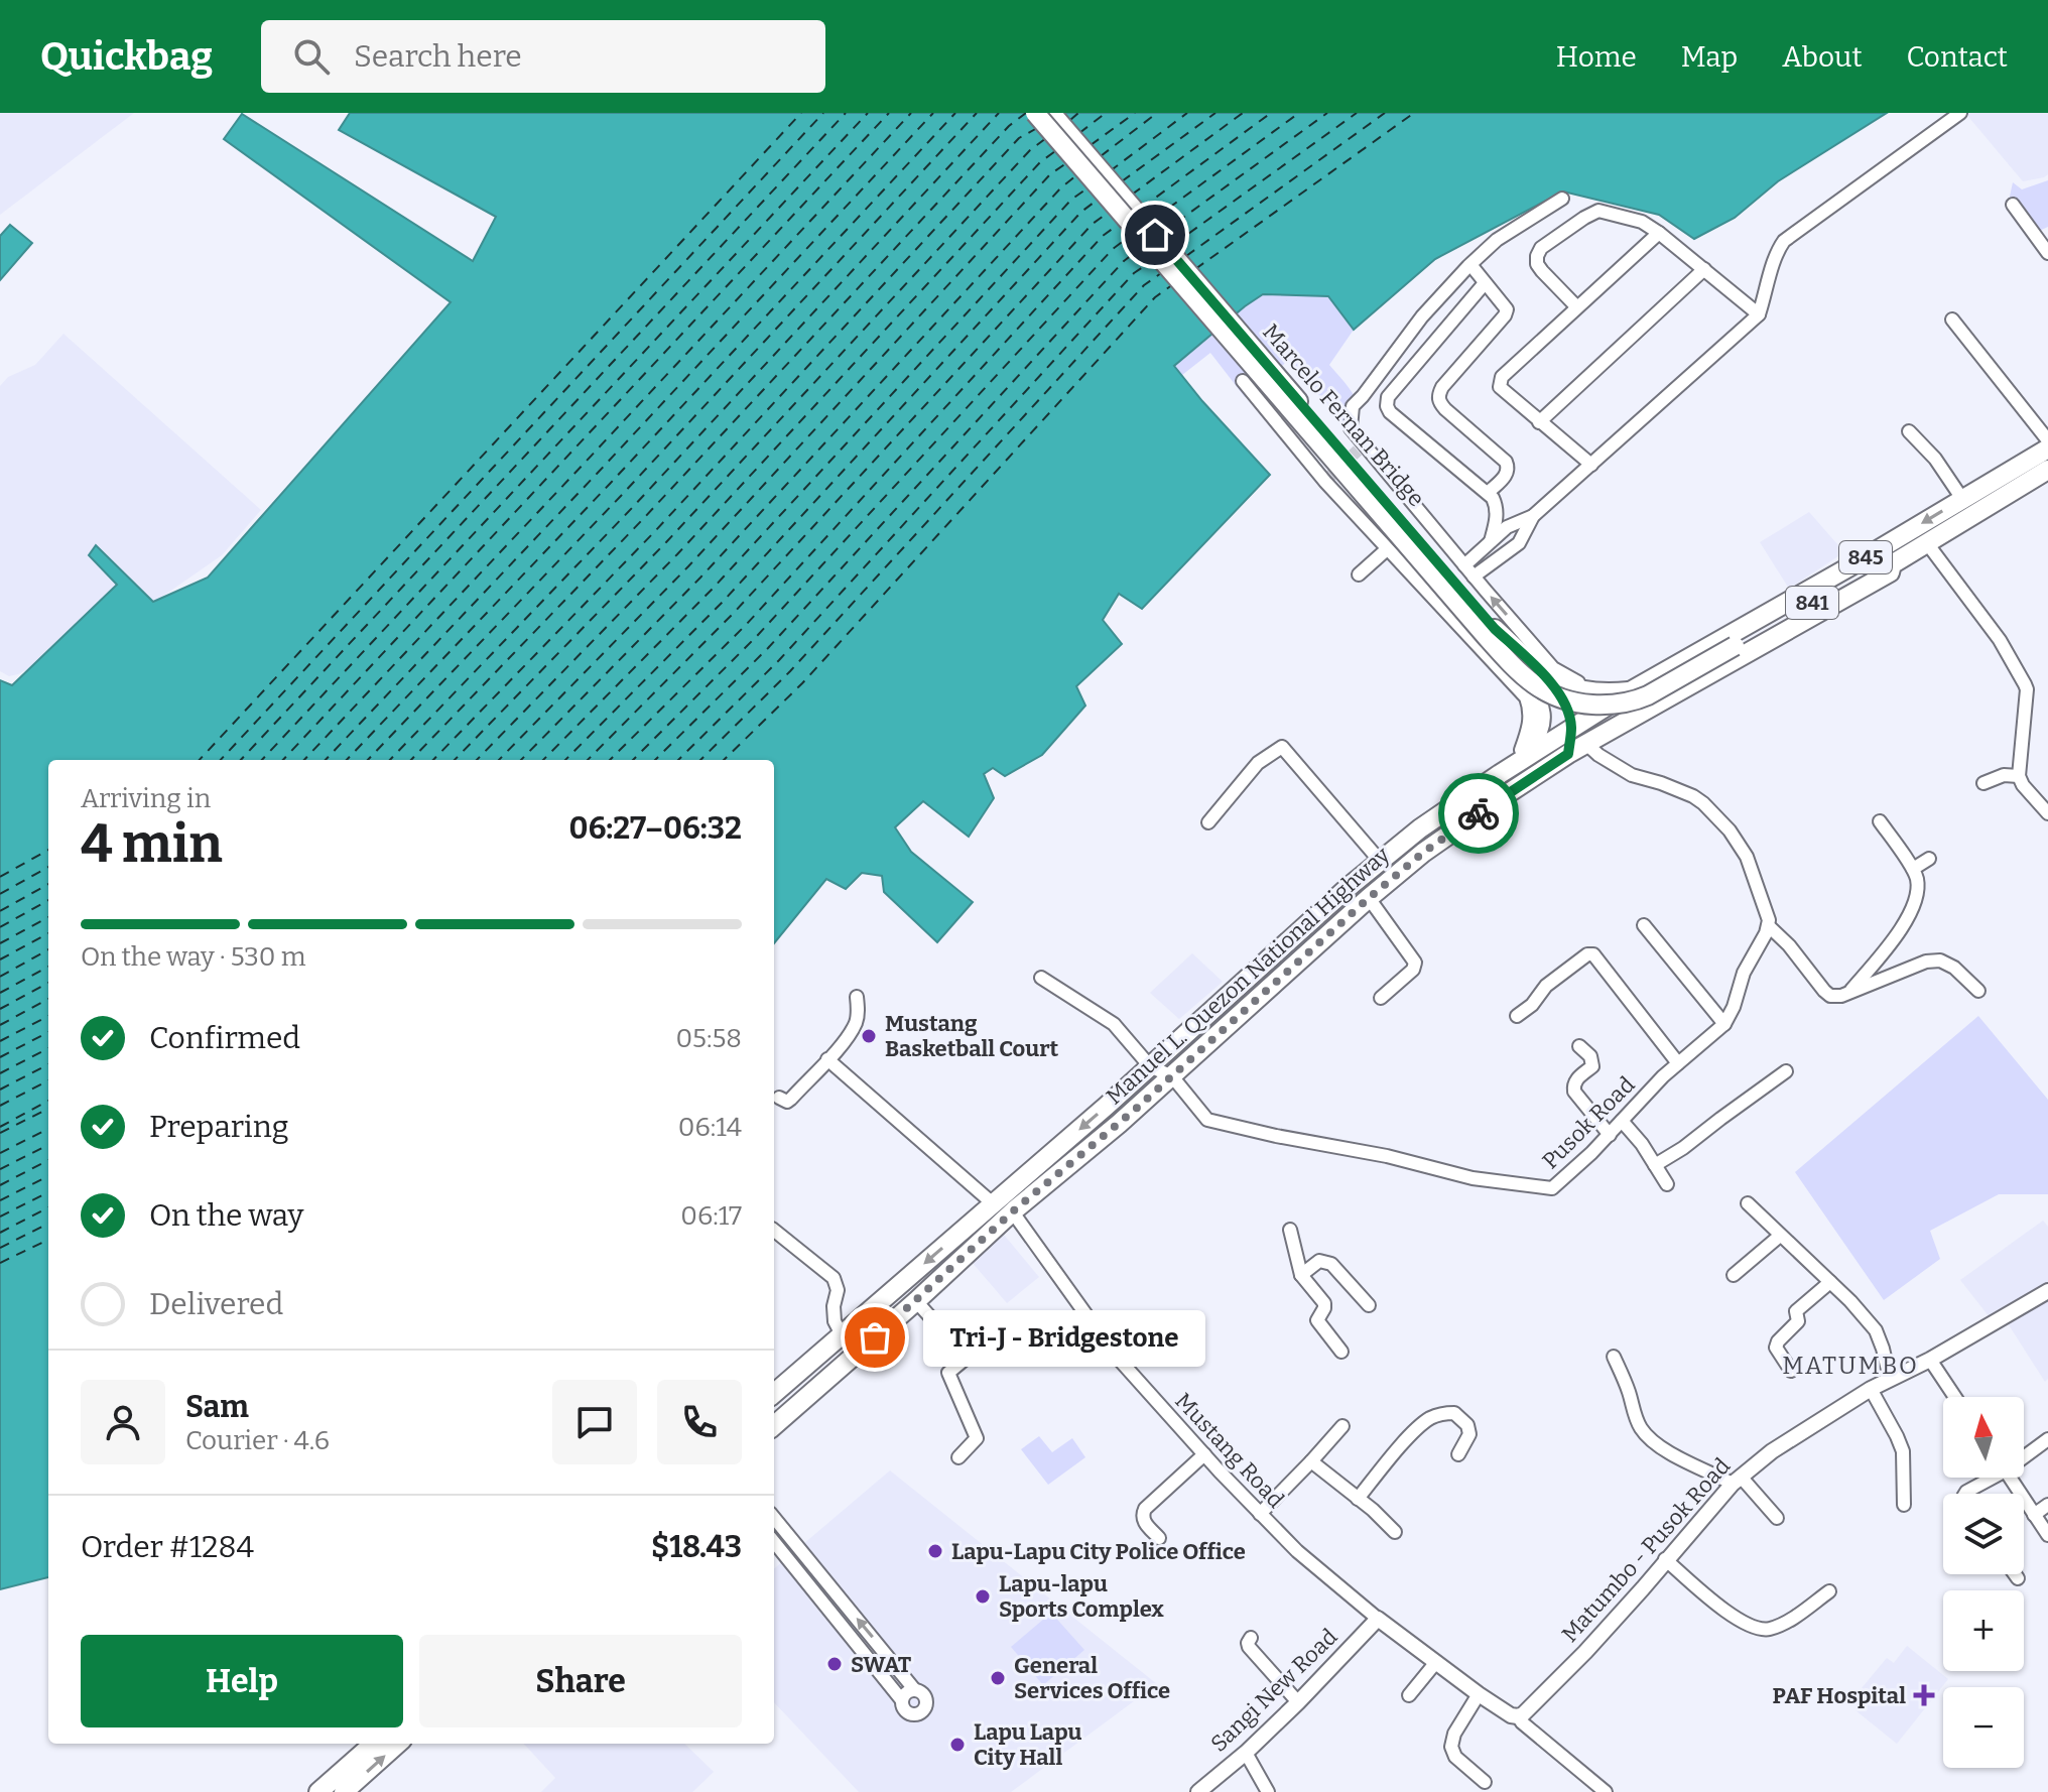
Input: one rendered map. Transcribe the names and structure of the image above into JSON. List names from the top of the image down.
{
  "streets": {
    "main road": [
      "Marcelo Fernan Bridge",
      "845",
      "841",
      "Manuel L. Quezon National Highway"
    ],
    "street": [
      "Pusok Road",
      "Mustang Road",
      "Matumbo - Pusok Road",
      "Sangi New Road"
    ]
  },
  "crossings": [
    ["Marcelo Fernan Bridge", "Manuel L. Quezon National Highway"],
    ["Manuel L. Quezon National Highway", "Pusok Road"],
    ["Manuel L. Quezon National Highway", "Mustang Road"],
    ["Mustang Road", "Sangi New Road"]
  ],
  "districts": ["MATUMBO"],
  "places": {
    "other": [
      "Mustang Basketball Court",
      "Tri-J - Bridgestone",
      "Lapu-Lapu City Police Office",
      "Lapu-lapu Sports Complex",
      "SWAT",
      "General Services Office",
      "Lapu Lapu City Hall"
    ],
    "health": ["PAF Hospital"]
  },
  "north": "top",
  "page": {
    "header": "Quickbag",
    "search": "Search here",
    "nav": [
      "Home",
      "Map",
      "About",
      "Contact"
    ],
    "heading": ["4 min", "Arriving in", "06:27–06:32"],
    "panel": [
      "Sam",
      "Courier · 4.6",
      "Order #1284",
      "$18.43"
    ],
    "bar": "On the way · 530 m",
    "list": [
      ["Confirmed", "05:58"],
      ["Preparing", "06:14"],
      ["On the way", "06:17"],
      "Delivered"
    ],
    "bubble": "Tri-J - Bridgestone",
    "map_buttons": ["+", "−"],
    "buttons": ["Help", "Share"]
  }
}
